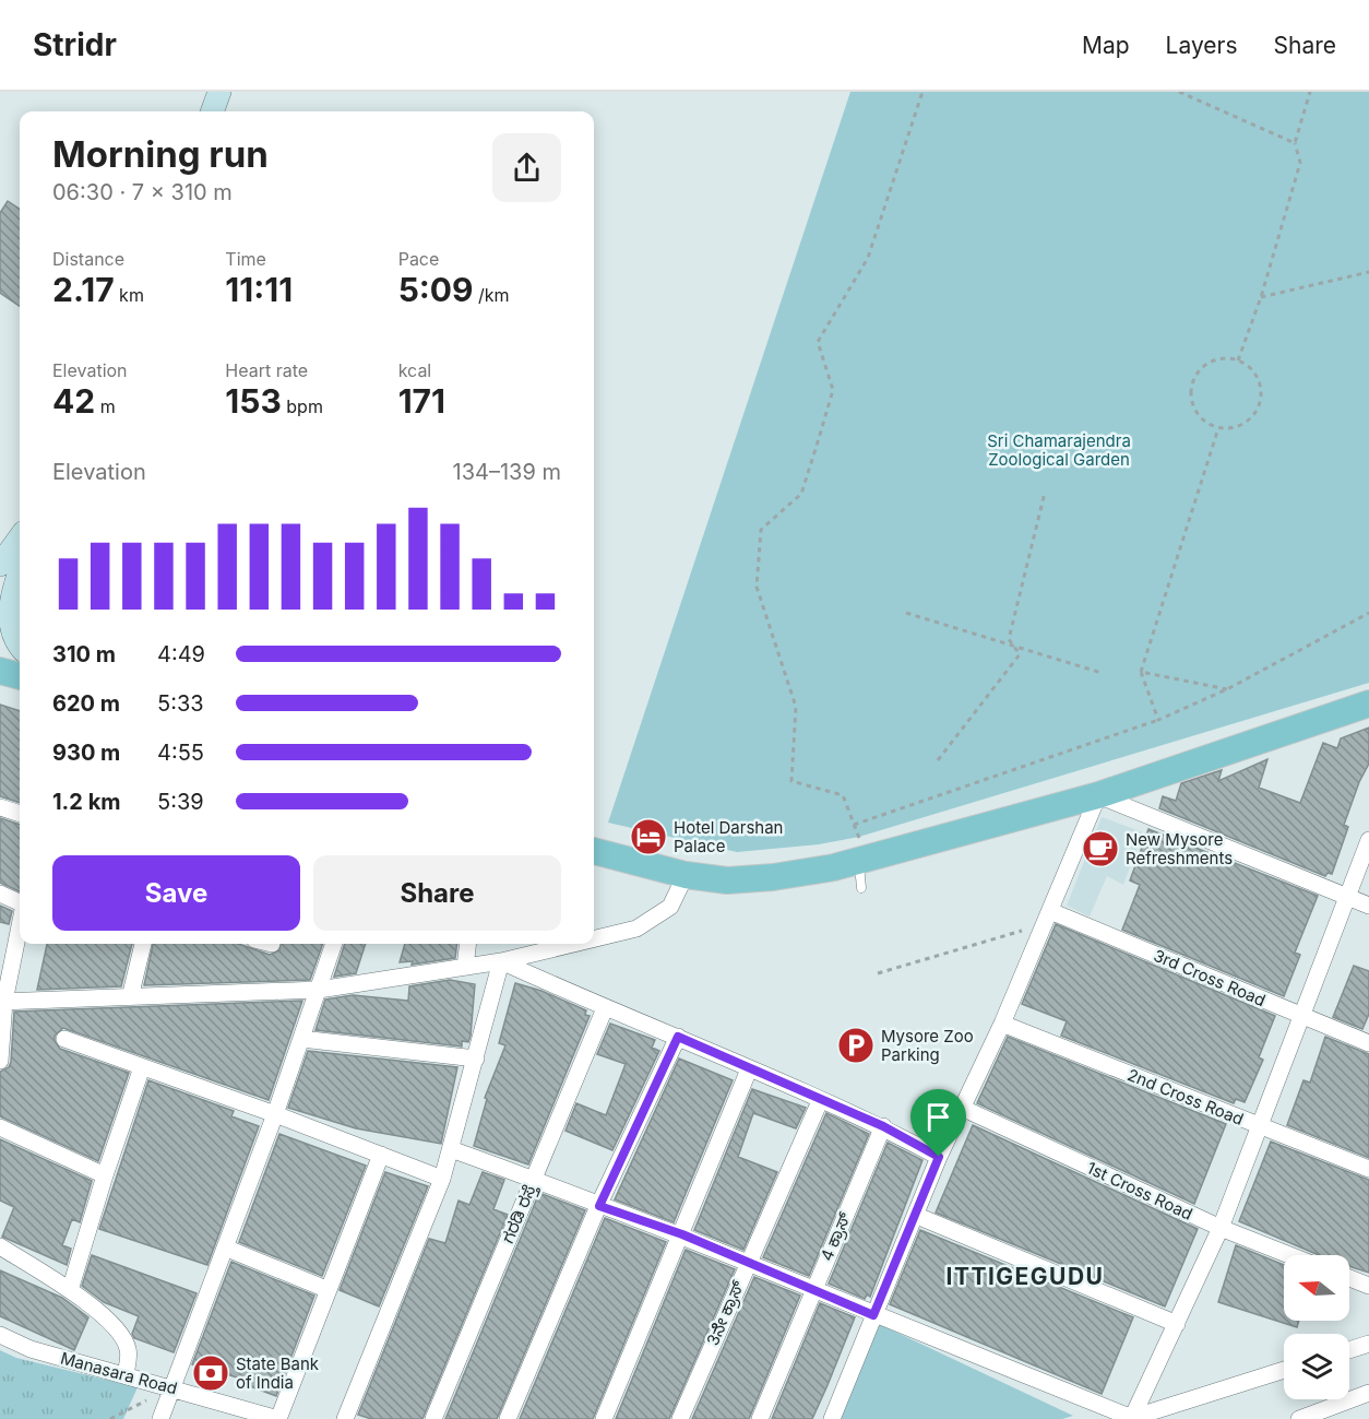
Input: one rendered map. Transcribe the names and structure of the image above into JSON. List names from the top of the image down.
{
  "streets": {
    "street": [
      "3rd Cross Road",
      "2nd Cross Road",
      "1st Cross Road",
      "ಗರಡಿ ರಸ್ತೆ",
      "4 ಕ್ರಾಸ್",
      "3ನೆೇ ಕ್ರಾಸ್",
      "Manasara Road"
    ]
  },
  "districts": ["ITTIGEGUDU"],
  "parks": ["Sri Chamarajendra Zoological Garden"],
  "places": {
    "hotel": ["Hotel Darshan Palace"],
    "cafe": ["New Mysore Refreshments"],
    "parking": ["Mysore Zoo Parking"],
    "bank": ["State Bank of India"]
  },
  "north": "left",
  "page": {
    "header": "Stridr",
    "nav": ["Map", "Layers", "Share"],
    "heading": ["Morning run", "06:30 · 7 × 310 m"],
    "stats": [
      ["Distance", "2.17 km"],
      ["Time", "11:11"],
      ["Pace", "5:09 /km"],
      ["Elevation", "42 m"],
      ["Heart rate", "153 bpm"],
      ["kcal", "171"]
    ],
    "chart": ["Elevation", "134–139 m"],
    "list": [
      {
        "name": "310 m",
        "note": "4:49"
      },
      {
        "name": "620 m",
        "note": "5:33"
      },
      {
        "name": "930 m",
        "note": "4:55"
      },
      {
        "name": "1.2 km",
        "note": "5:39"
      }
    ],
    "buttons": ["Save", "Share"]
  }
}
